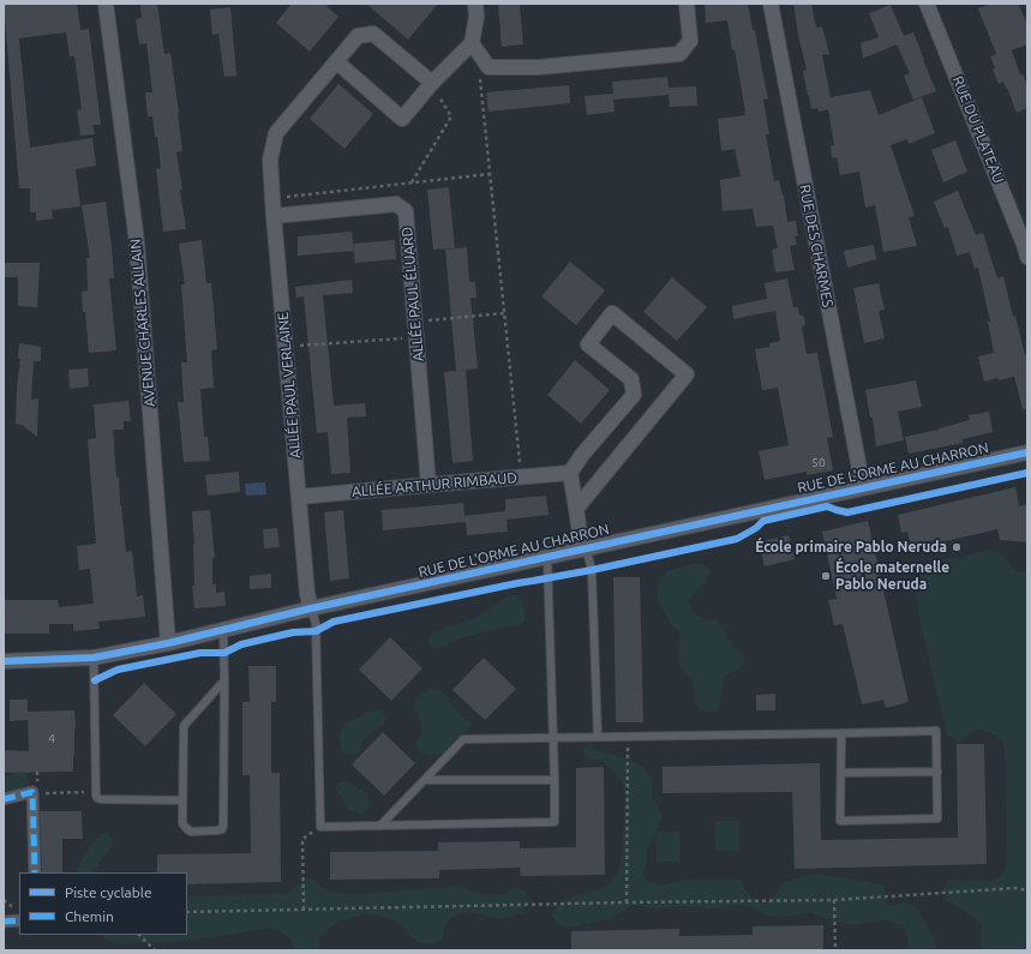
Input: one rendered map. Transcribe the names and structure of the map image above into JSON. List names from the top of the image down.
{
  "streets": {
    "street": [
      "RUE DU PLATEAU",
      "RUE DES CHARMES",
      "ALLÉE PAUL ÉLUARD",
      "AVENUE CHARLES ALLAIN",
      "ALLÉE PAUL VERLAINE",
      "RUE DE L'ORME AU CHARRON",
      "ALLÉE ARTHUR RIMBAUD"
    ]
  },
  "crossings": [
    ["RUE DES CHARMES", "RUE DE L'ORME AU CHARRON"],
    ["ALLÉE PAUL ÉLUARD", "ALLÉE PAUL VERLAINE"],
    ["ALLÉE PAUL ÉLUARD", "ALLÉE ARTHUR RIMBAUD"],
    ["AVENUE CHARLES ALLAIN", "RUE DE L'ORME AU CHARRON"],
    ["ALLÉE PAUL VERLAINE", "RUE DE L'ORME AU CHARRON"],
    ["ALLÉE PAUL VERLAINE", "ALLÉE ARTHUR RIMBAUD"]
  ],
  "places": ["École primaire Pablo Neruda", "École maternelle Pablo Neruda"],
  "house_numbers": ["50", "4"],
  "legend": ["Piste cyclable", "Chemin"]
}
